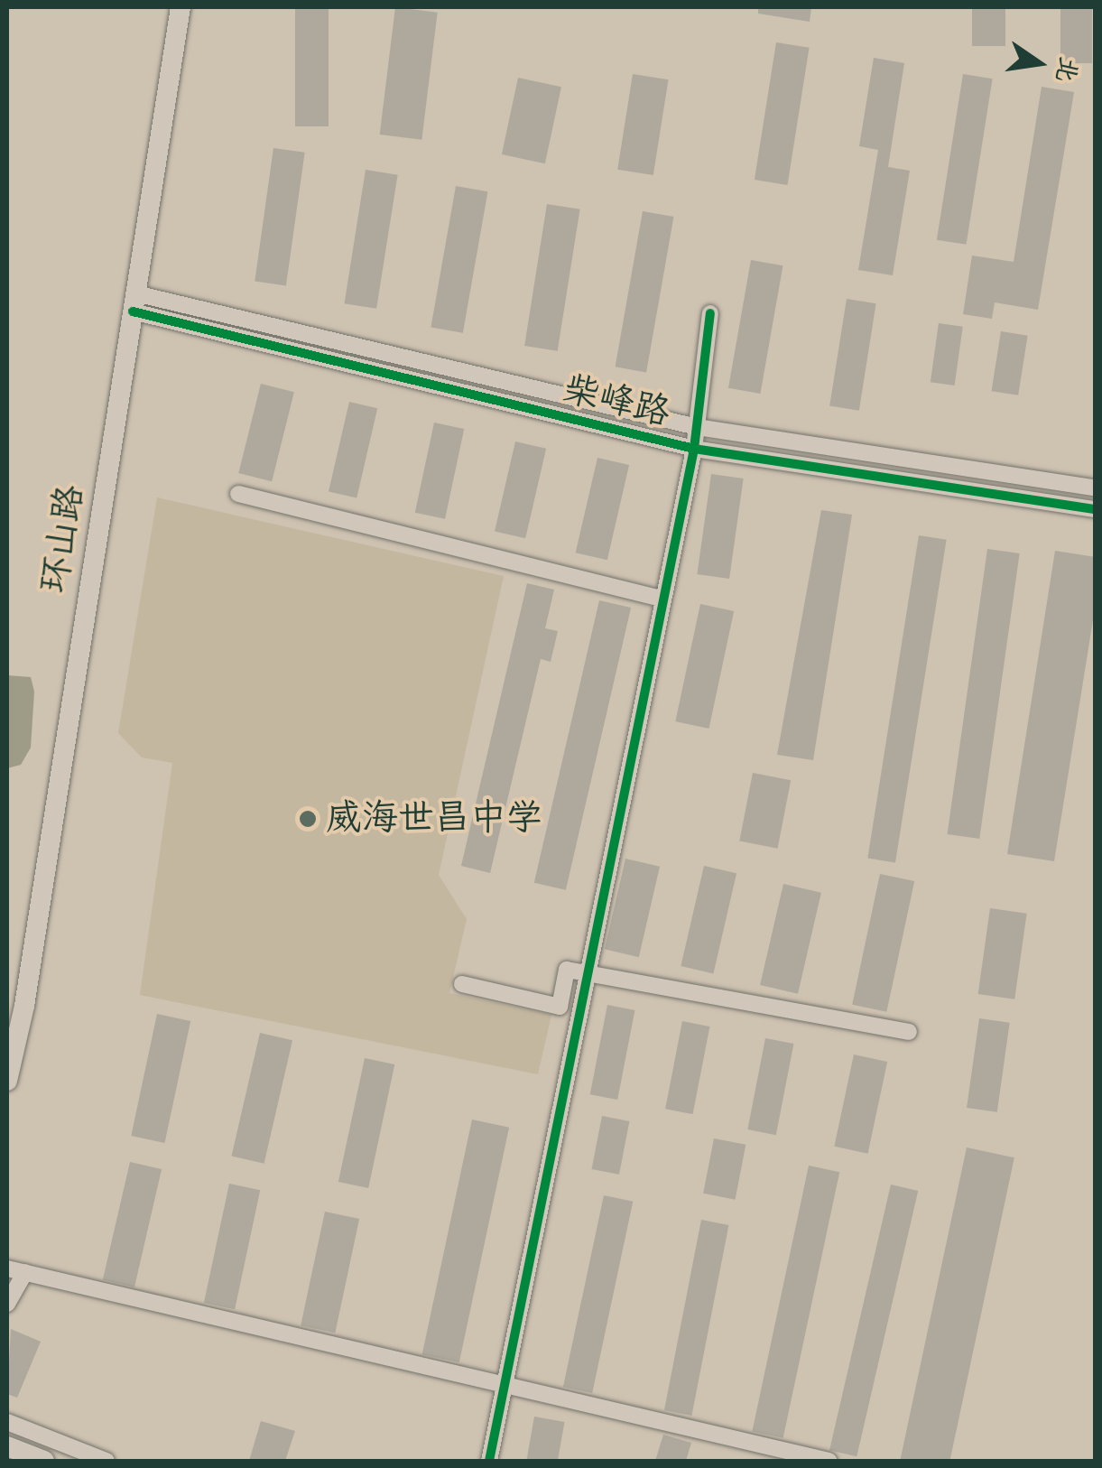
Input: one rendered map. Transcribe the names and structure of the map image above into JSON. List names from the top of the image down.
{
  "streets": {
    "main road": ["环山路"],
    "street": ["柴峰路"]
  },
  "crossings": [
    ["柴峰路", "环山路"]
  ],
  "places": ["威海世昌中学"],
  "north": "right"
}
